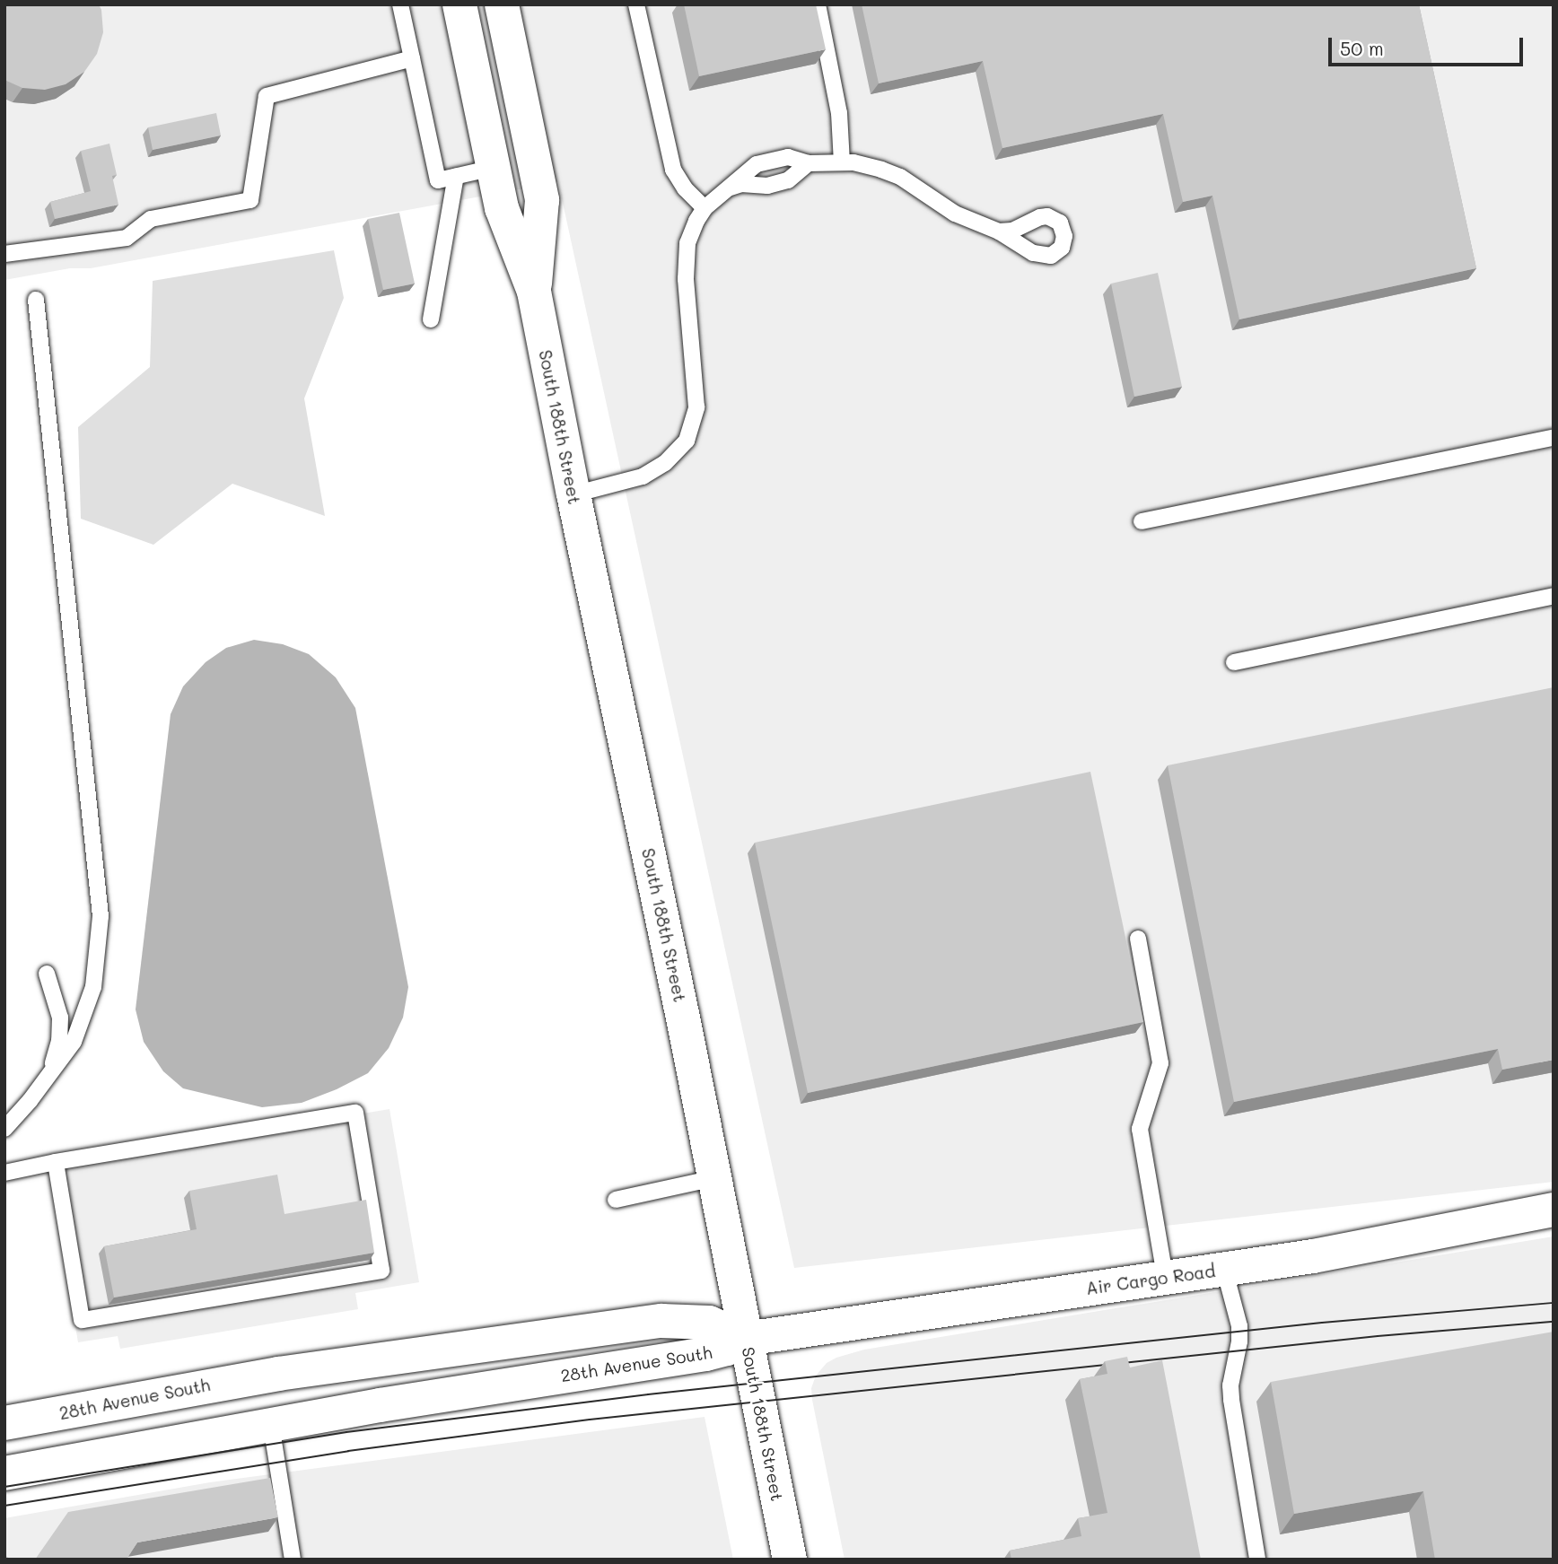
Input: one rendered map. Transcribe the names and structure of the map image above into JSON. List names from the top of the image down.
{
  "streets": {
    "main road": ["South 188th Street", "Air Cargo Road", "28th Avenue South"]
  },
  "crossings": [
    ["South 188th Street", "Air Cargo Road"],
    ["South 188th Street", "28th Avenue South"],
    ["Air Cargo Road", "28th Avenue South"]
  ],
  "scale_bar": "50 m"
}
